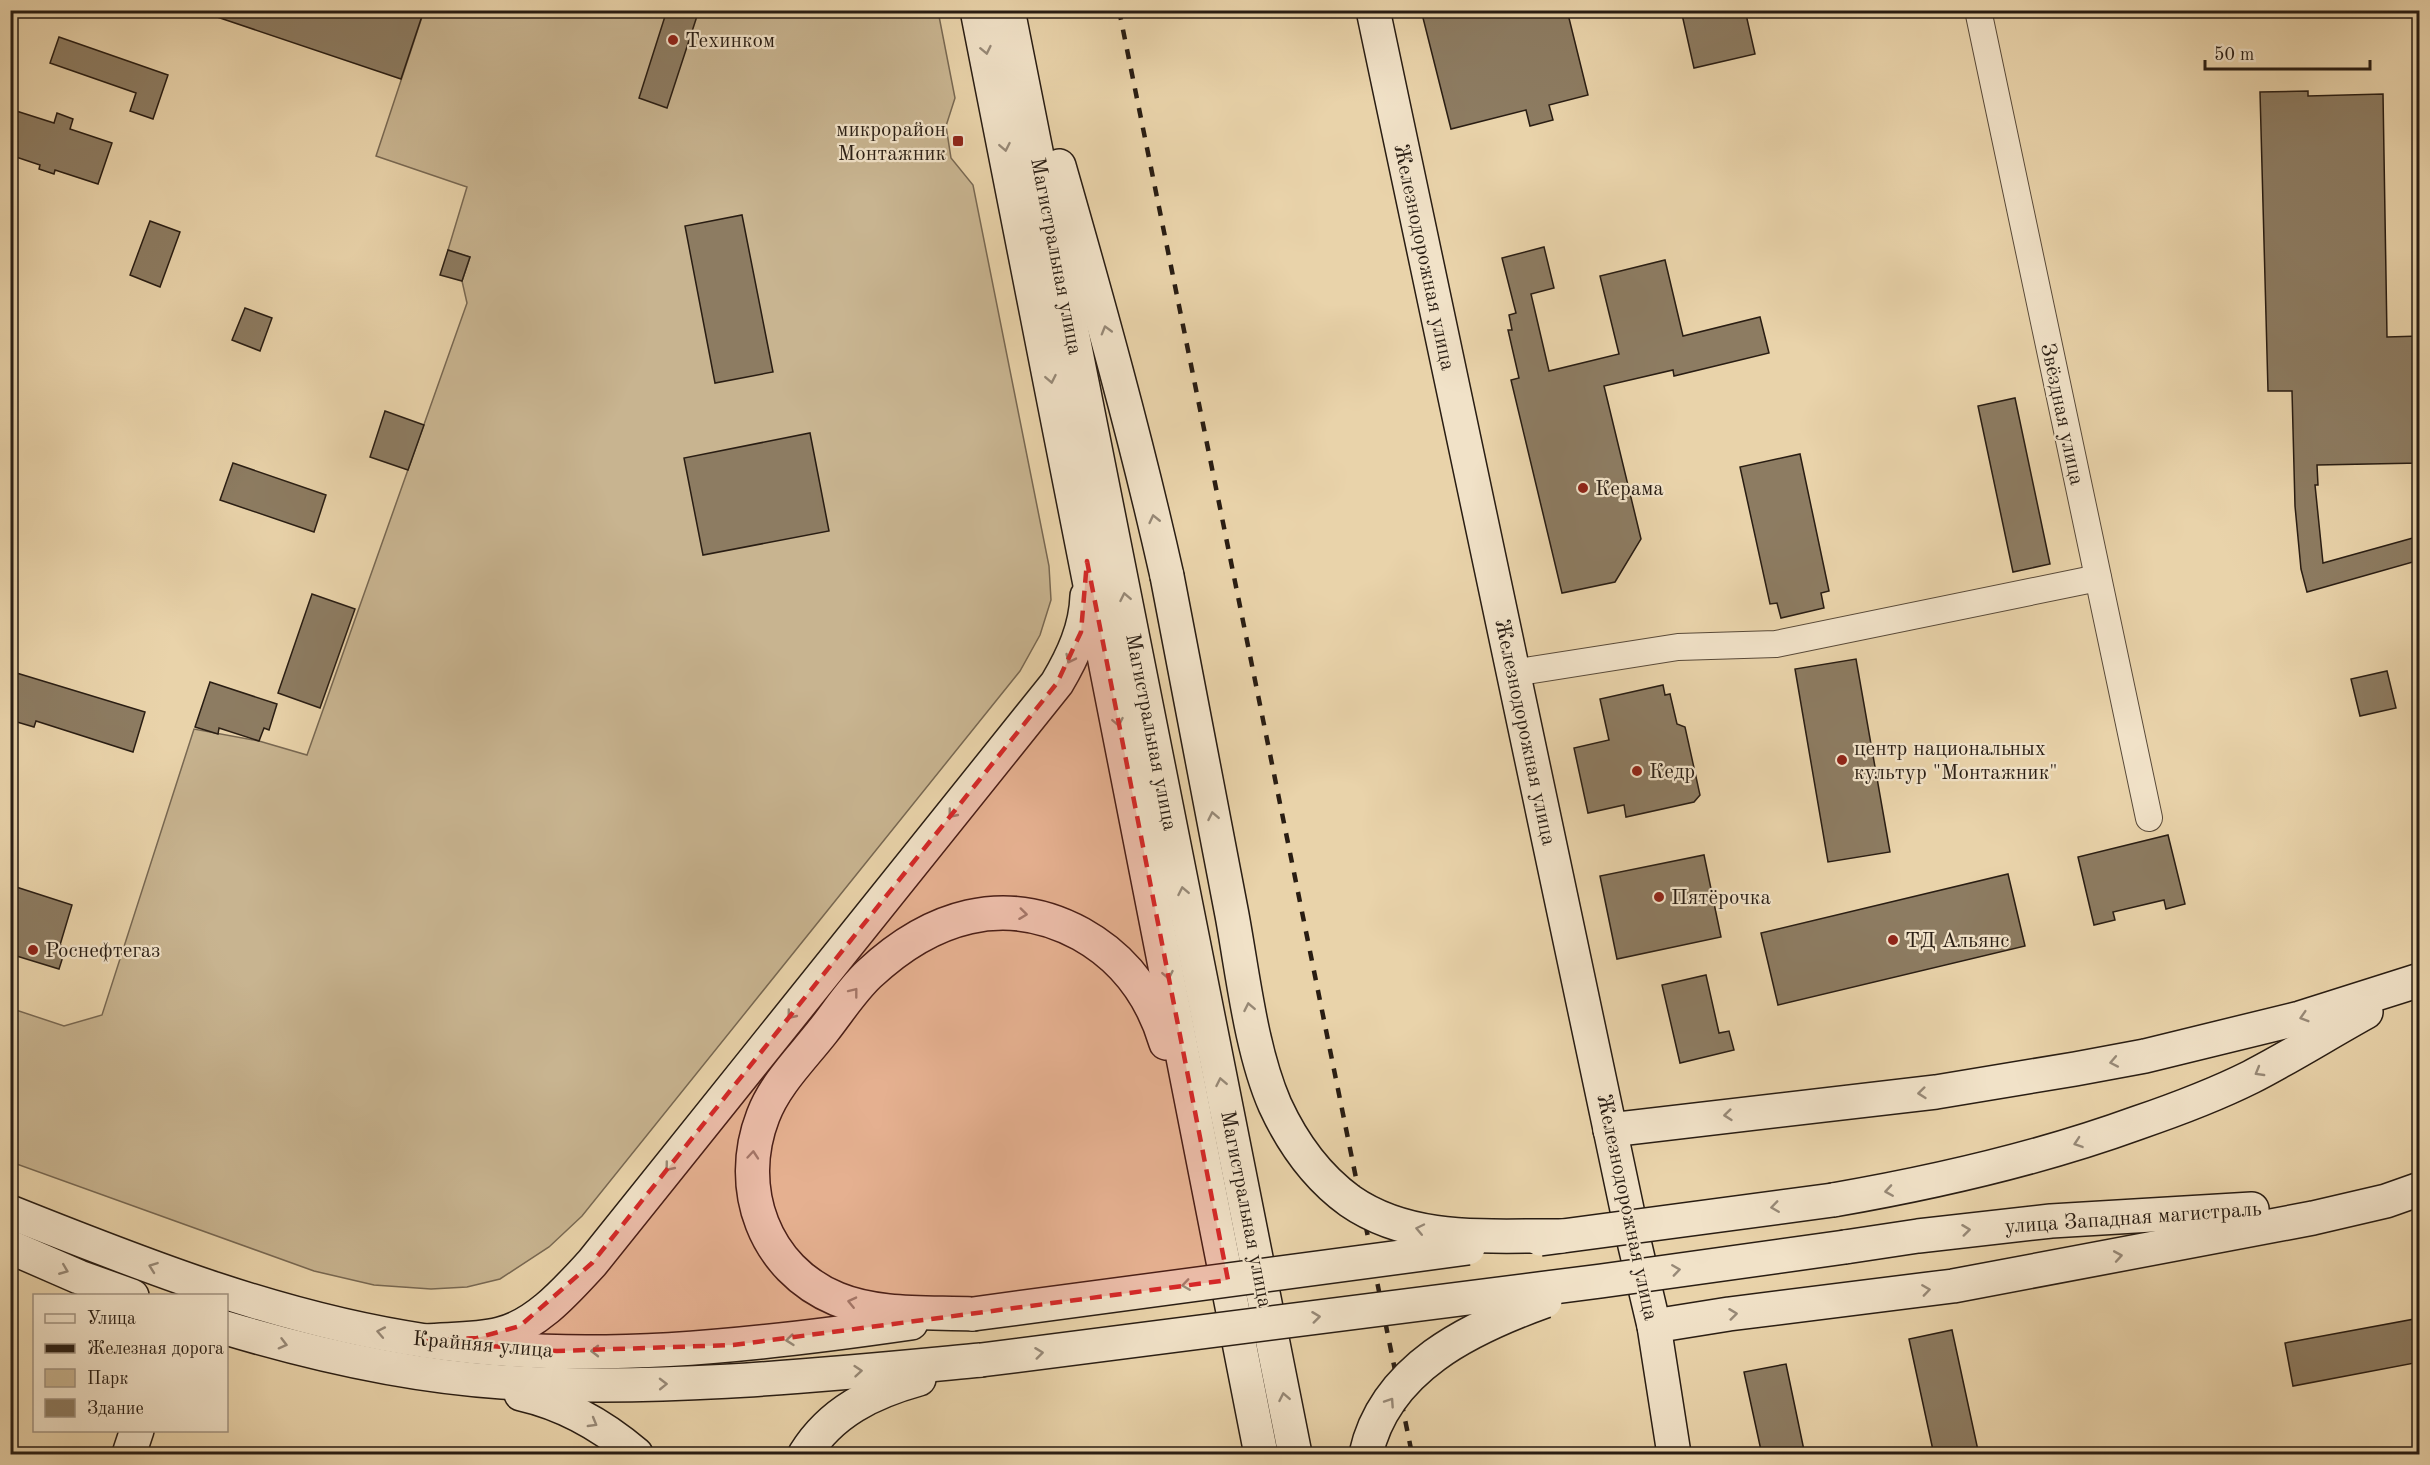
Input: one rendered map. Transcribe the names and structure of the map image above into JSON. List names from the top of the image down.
{
  "streets": {
    "main road": [
      "Магистральная улица",
      "Железнодорожная улица",
      "улица Западная магистраль",
      "Крайняя улица"
    ],
    "street": ["Звёздная улица"]
  },
  "places": {
    "other": [
      "Техинком",
      "Керама",
      "центр национальных культур \"Монтажник\"",
      "Кедр",
      "Пятёрочка",
      "ТД Альянс",
      "Роснефтегаз"
    ],
    "transit": ["микрорайон Монтажник"]
  },
  "legend": [
    "Улица",
    "Железная дорога",
    "Парк",
    "Здание"
  ],
  "scale_bar": "50 m"
}
